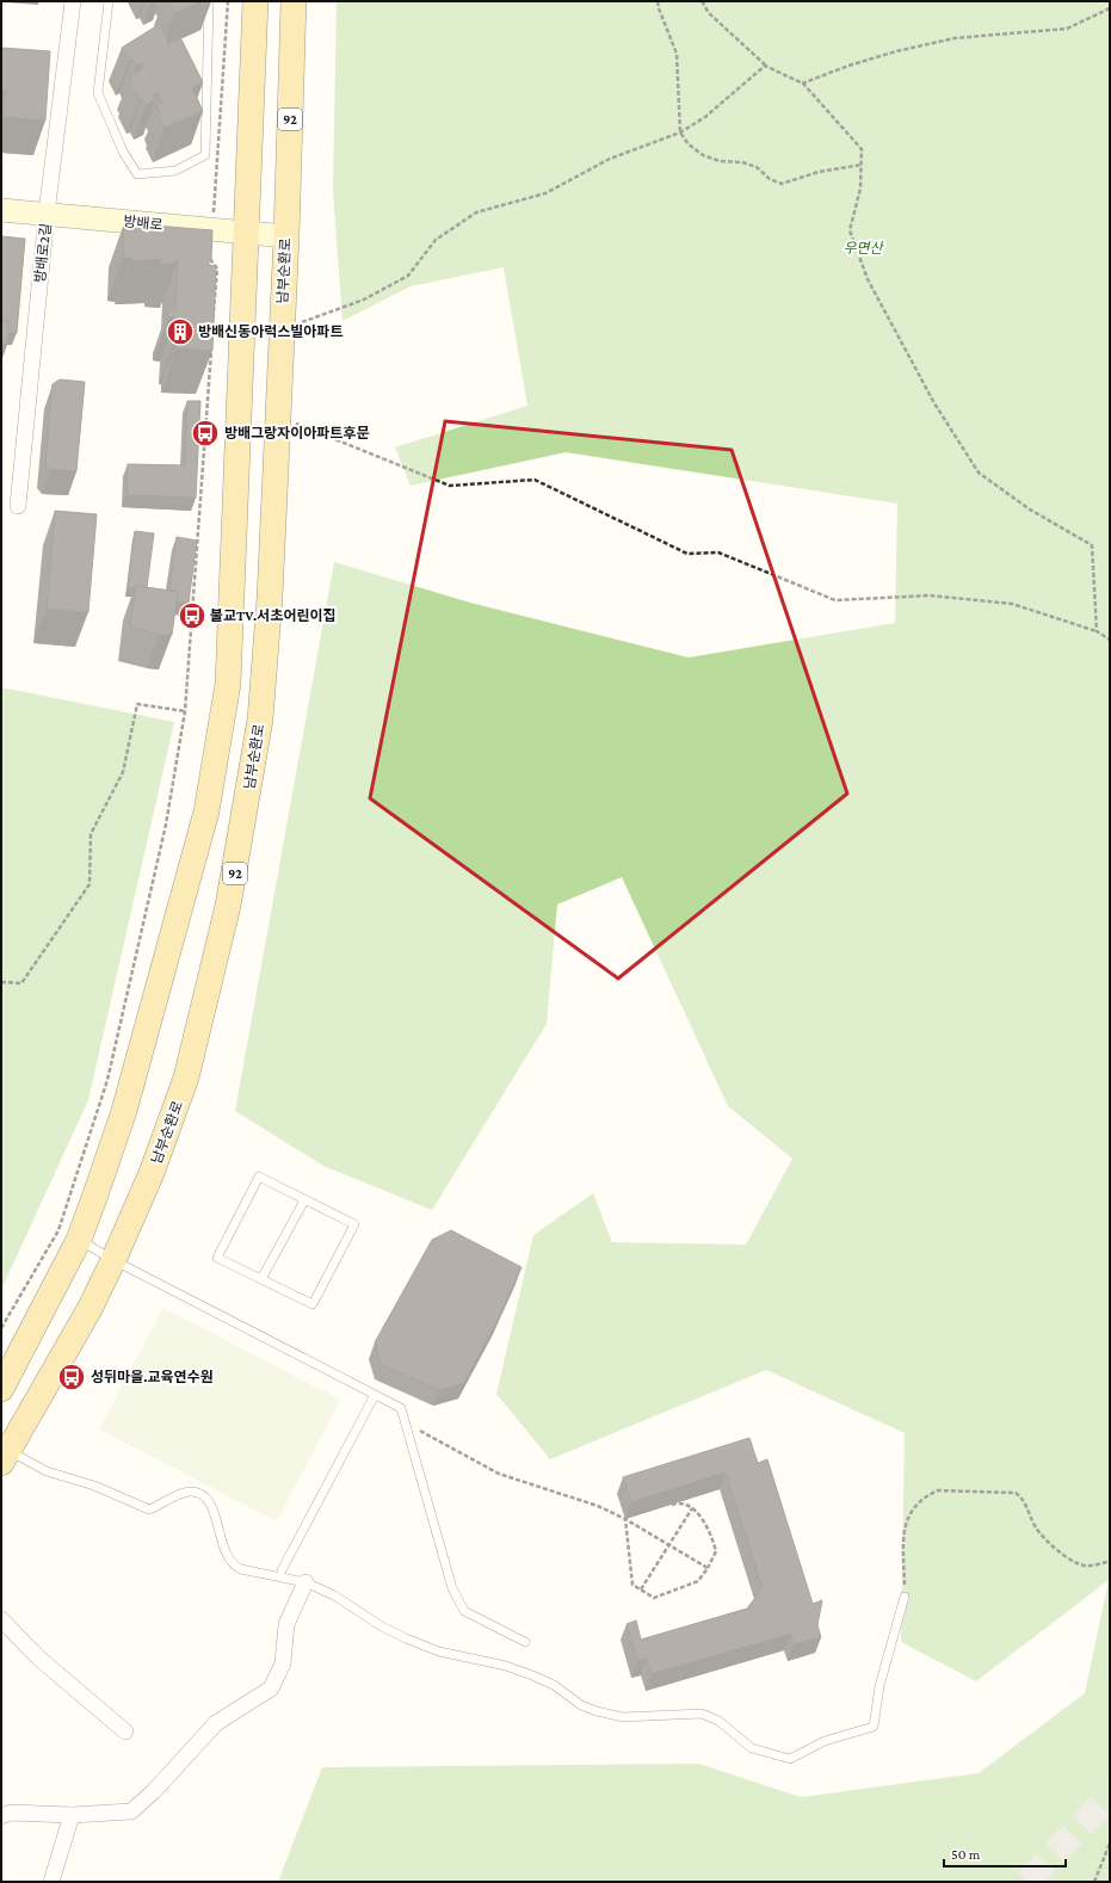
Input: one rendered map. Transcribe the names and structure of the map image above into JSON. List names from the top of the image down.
{
  "streets": {
    "main road": ["92", "방배로", "남부순환로"],
    "street": ["방배로2길"]
  },
  "crossings": [
    ["방배로", "방배로2길"],
    ["방배로", "남부순환로"]
  ],
  "parks": ["우면산"],
  "places": {
    "building": ["방배신동아럭스빌아파트"],
    "bus stop": ["방배그랑자이아파트후문", "불교TV.서초어린이집", "성뒤마을.교육연수원"]
  },
  "scale_bar": "50 m"
}
